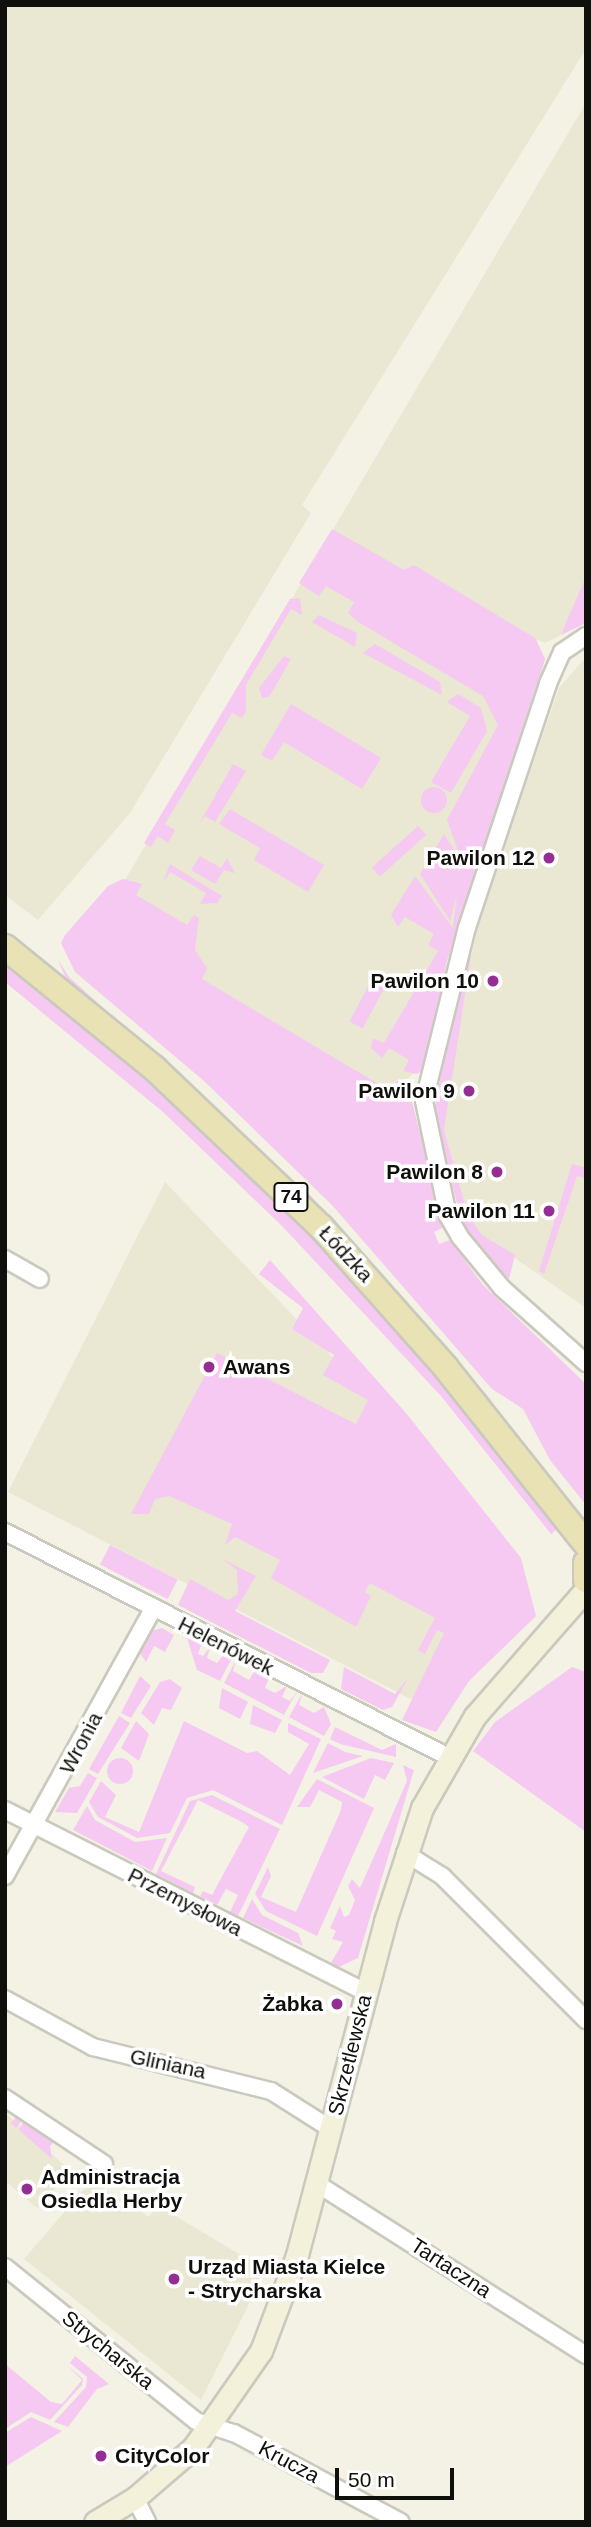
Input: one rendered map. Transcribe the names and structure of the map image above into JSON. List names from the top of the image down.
{
  "streets": {
    "main road": ["74", "Łódzka"],
    "street": [
      "Helenówek",
      "Wronia",
      "Przemysłowa",
      "Skrzetlewska",
      "Gliniana",
      "Tartaczna",
      "Strycharska",
      "Krucza"
    ]
  },
  "crossings": [
    ["Helenówek", "Wronia"],
    ["Helenówek", "Skrzetlewska"],
    ["Wronia", "Przemysłowa"],
    ["Przemysłowa", "Skrzetlewska"],
    ["Skrzetlewska", "Gliniana"],
    ["Skrzetlewska", "Tartaczna"],
    ["Skrzetlewska", "Strycharska"],
    ["Skrzetlewska", "Krucza"],
    ["Strycharska", "Krucza"]
  ],
  "places": [
    "Pawilon 12",
    "Pawilon 10",
    "Pawilon 9",
    "Pawilon 8",
    "Pawilon 11",
    "Awans",
    "Żabka",
    "Administracja Osiedla Herby",
    "Urząd Miasta Kielce - Strycharska",
    "CityColor"
  ],
  "scale_bar": "50 m"
}
